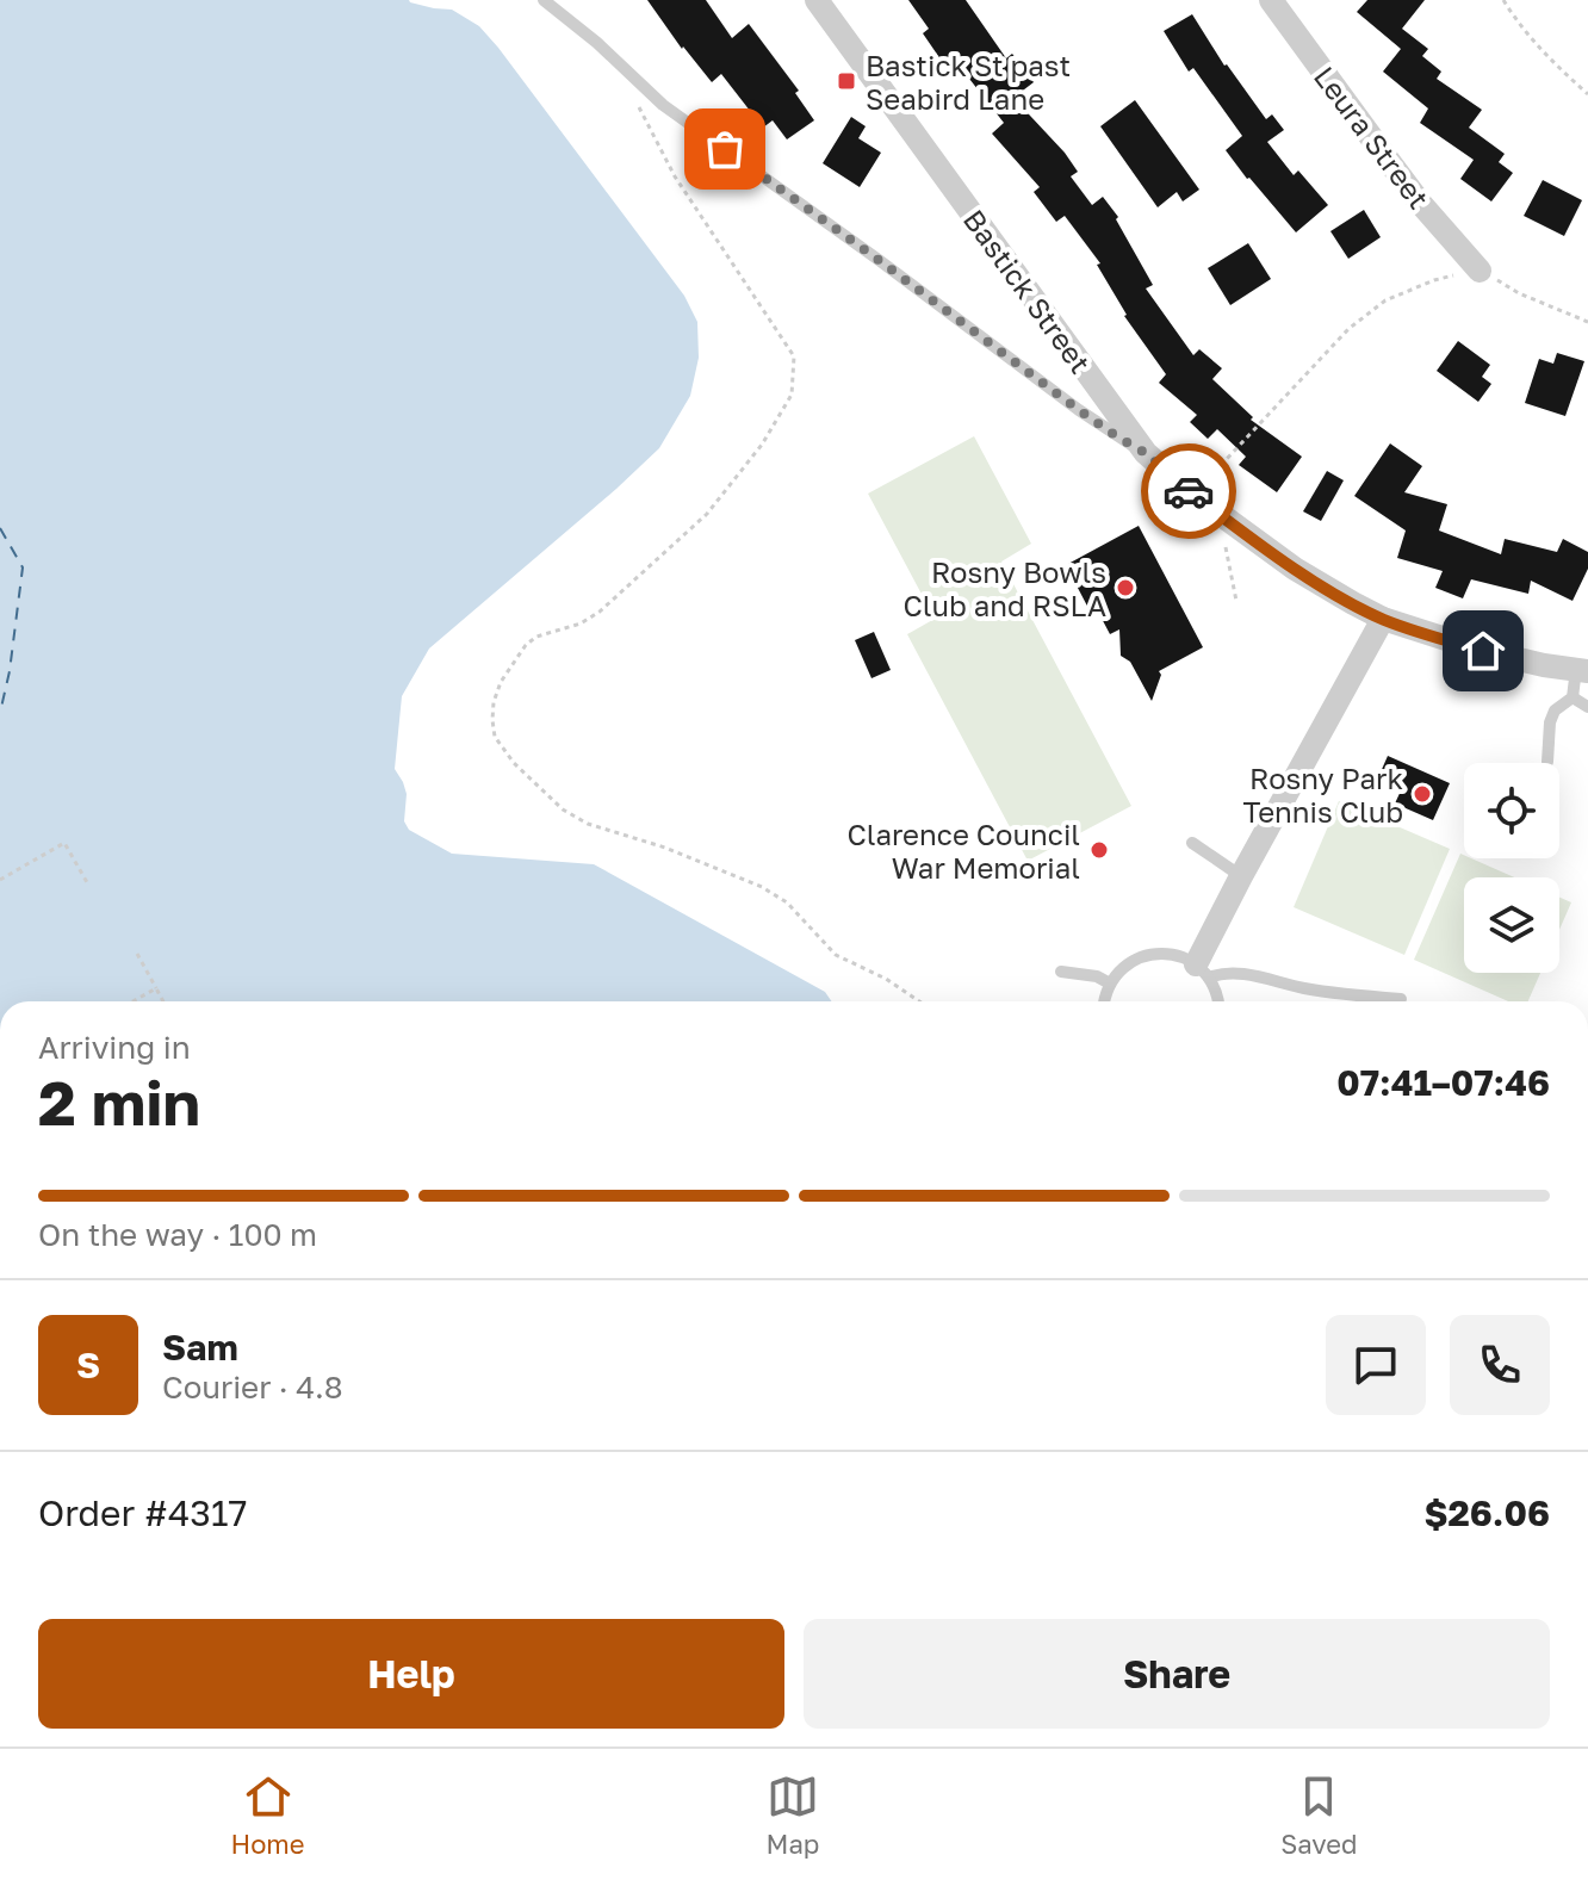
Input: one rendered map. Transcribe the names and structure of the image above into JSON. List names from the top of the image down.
{
  "streets": {
    "street": ["Leura Street", "Bastick Street"]
  },
  "places": {
    "transit": ["Bastick St past Seabird Lane"],
    "other": ["Rosny Bowls Club and RSLA", "Rosny Park Tennis Club", "Clarence Council War Memorial"]
  },
  "page": {
    "heading": ["2 min", "Arriving in", "07:41–07:46"],
    "panel": [
      "Sam",
      "Courier · 4.8",
      "Order #4317",
      "$26.06"
    ],
    "bar": "On the way · 100 m",
    "round": "S",
    "buttons": ["Help", "Share"],
    "tabs": ["Home", "Map", "Saved"]
  }
}
